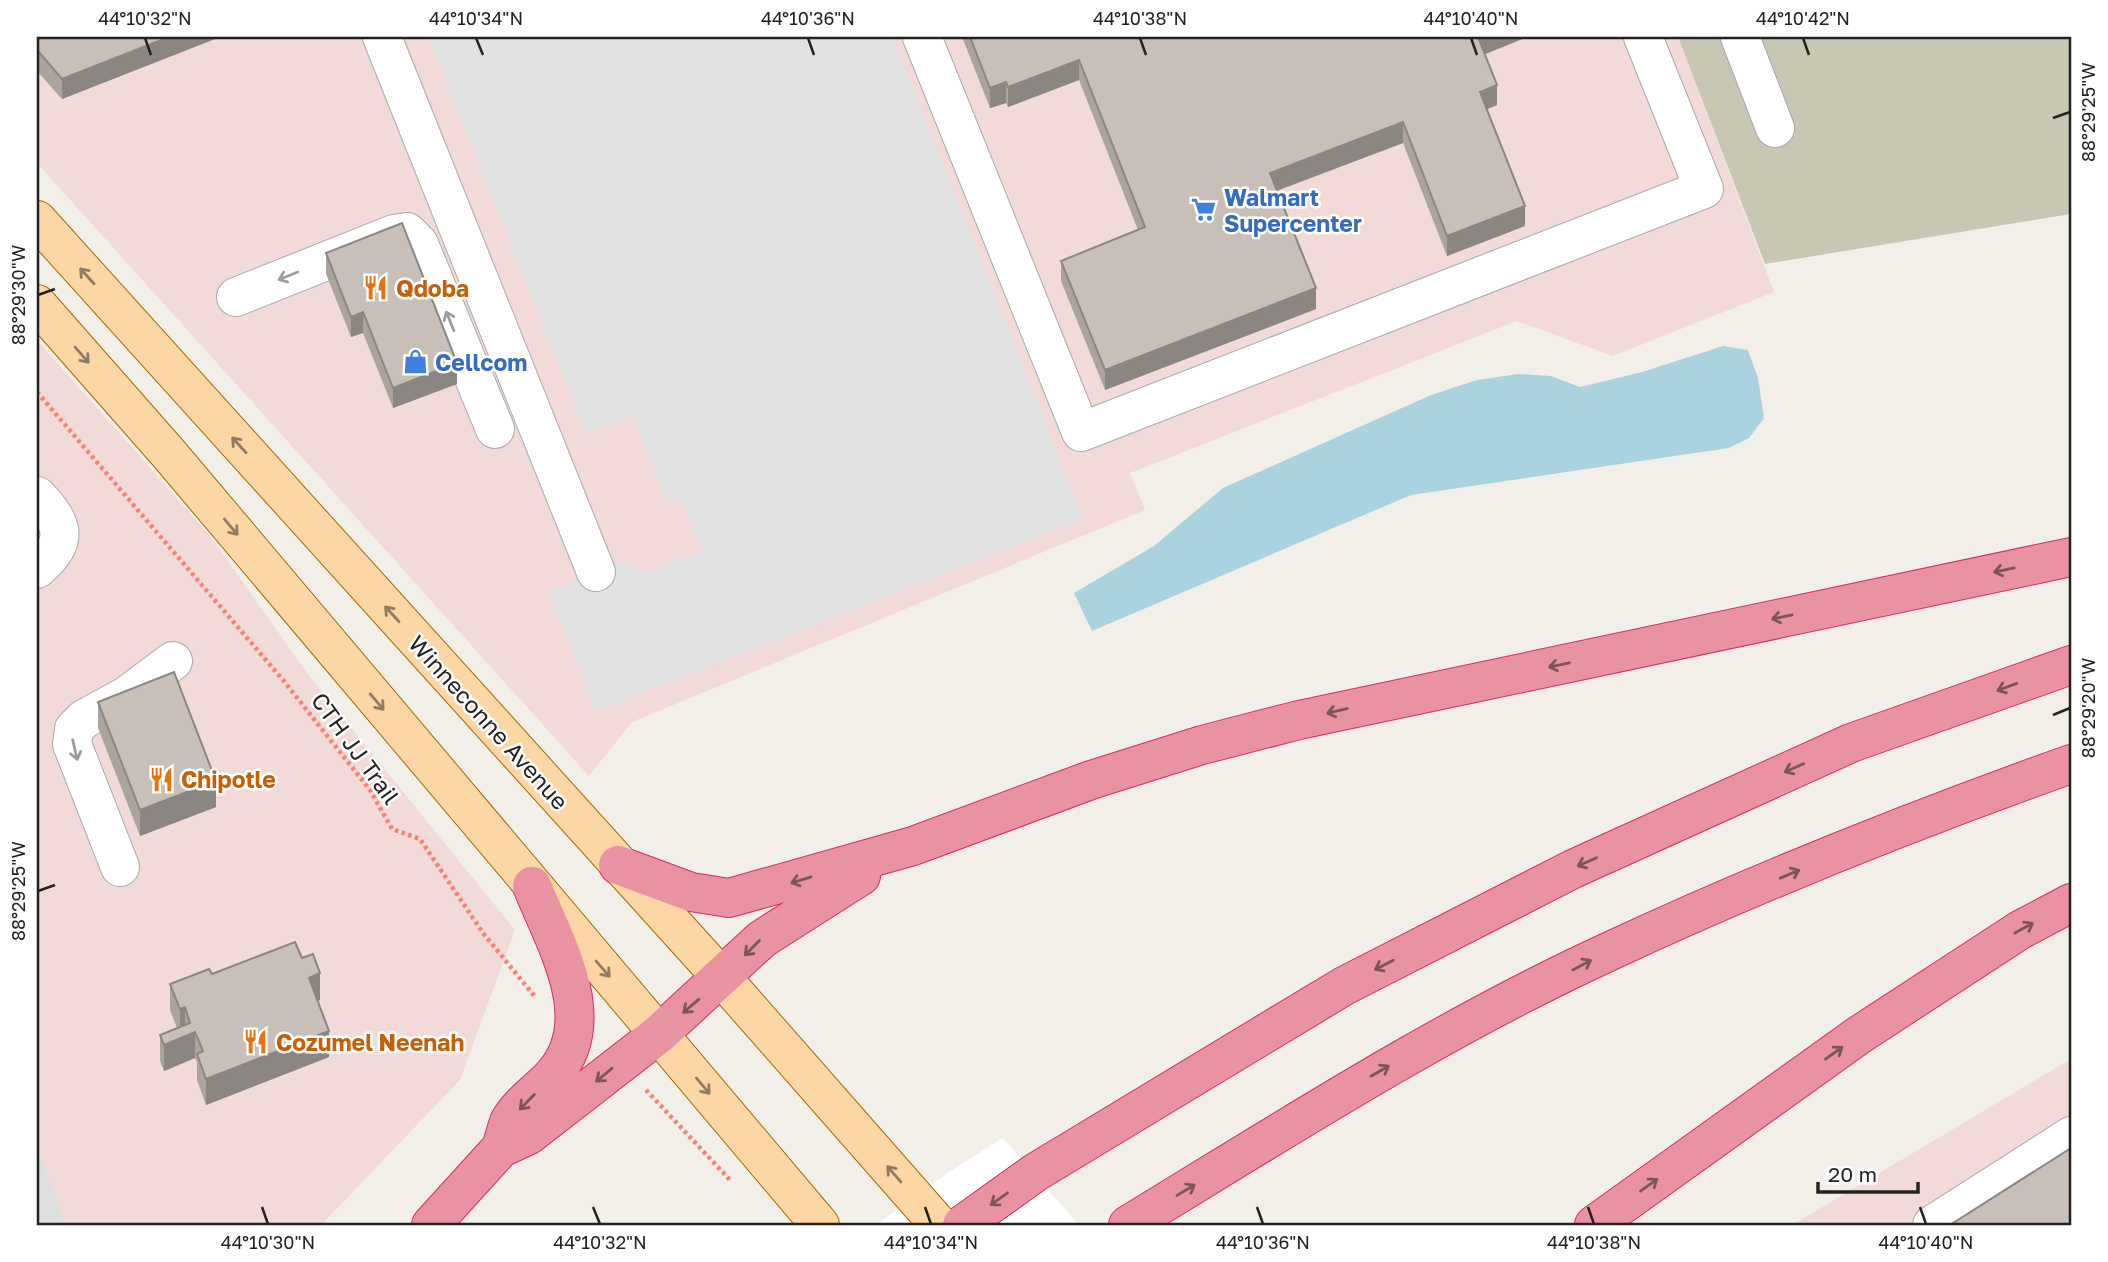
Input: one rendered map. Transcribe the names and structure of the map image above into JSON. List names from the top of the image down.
{
  "streets": {
    "main road": ["Winneconne Avenue"],
    "path": ["CTH JJ Trail"]
  },
  "places": {
    "supermarket": ["Walmart Supercenter"],
    "restaurant": ["Qdoba", "Chipotle", "Cozumel Neenah"],
    "shop": ["Cellcom"]
  },
  "scale_bar": "20 m",
  "coordinates": [
    "44°10'32\"N",
    "44°10'34\"N",
    "44°10'36\"N",
    "44°10'38\"N",
    "44°10'40\"N",
    "44°10'42\"N",
    "88°29'25\"W",
    "88°29'30\"W",
    "88°29'20\"W",
    "44°10'30\"N"
  ]
}
